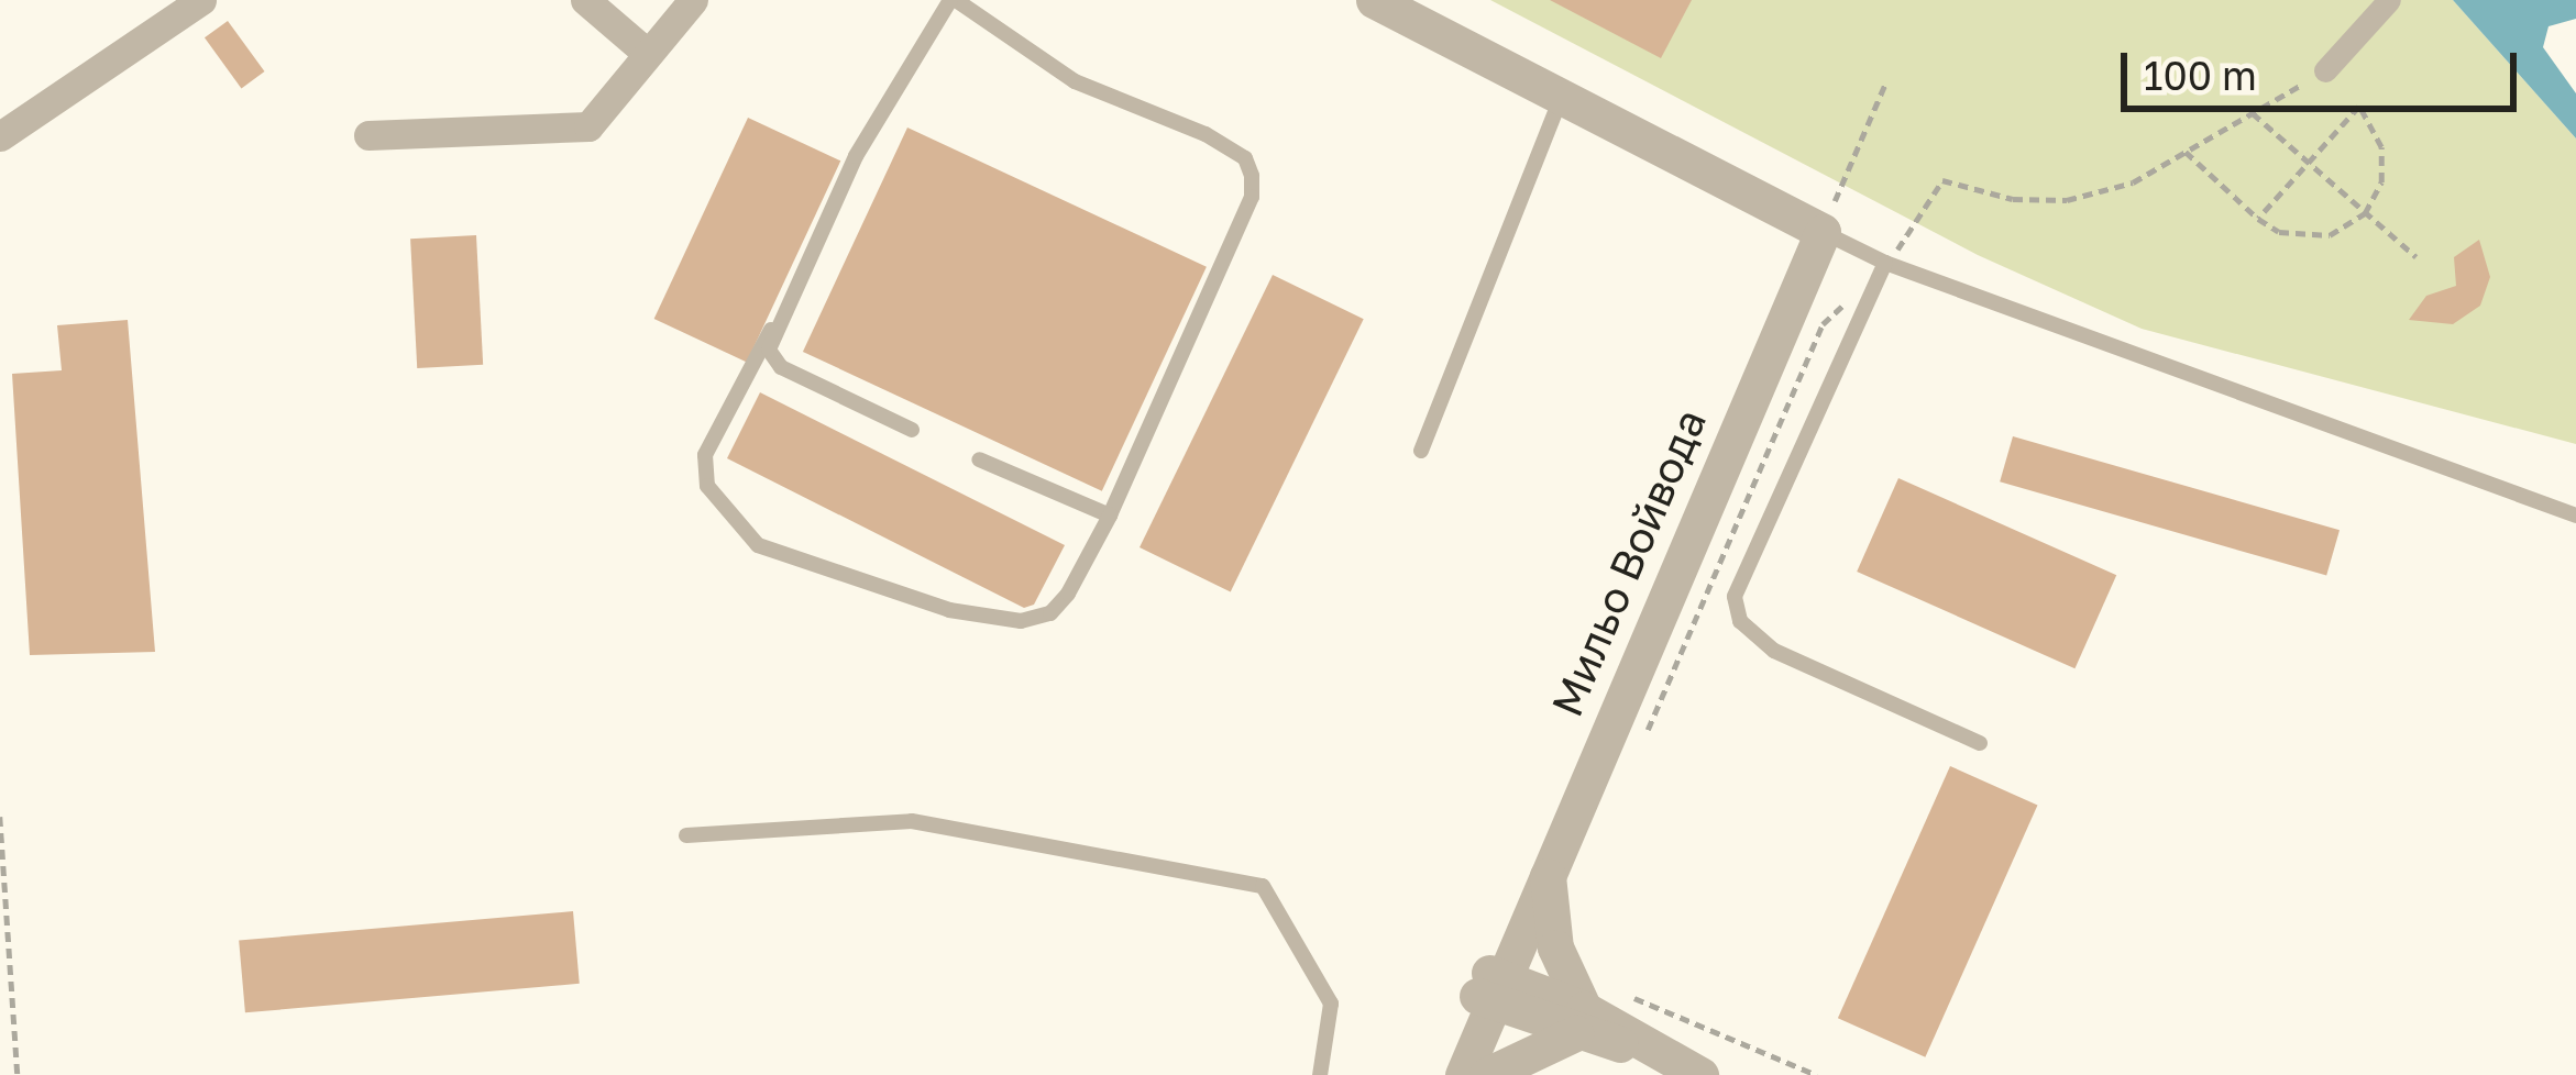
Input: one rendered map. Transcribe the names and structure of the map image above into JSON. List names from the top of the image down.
{
  "streets": {
    "street": ["Мильо Войвода"]
  },
  "scale_bar": "100 m"
}
